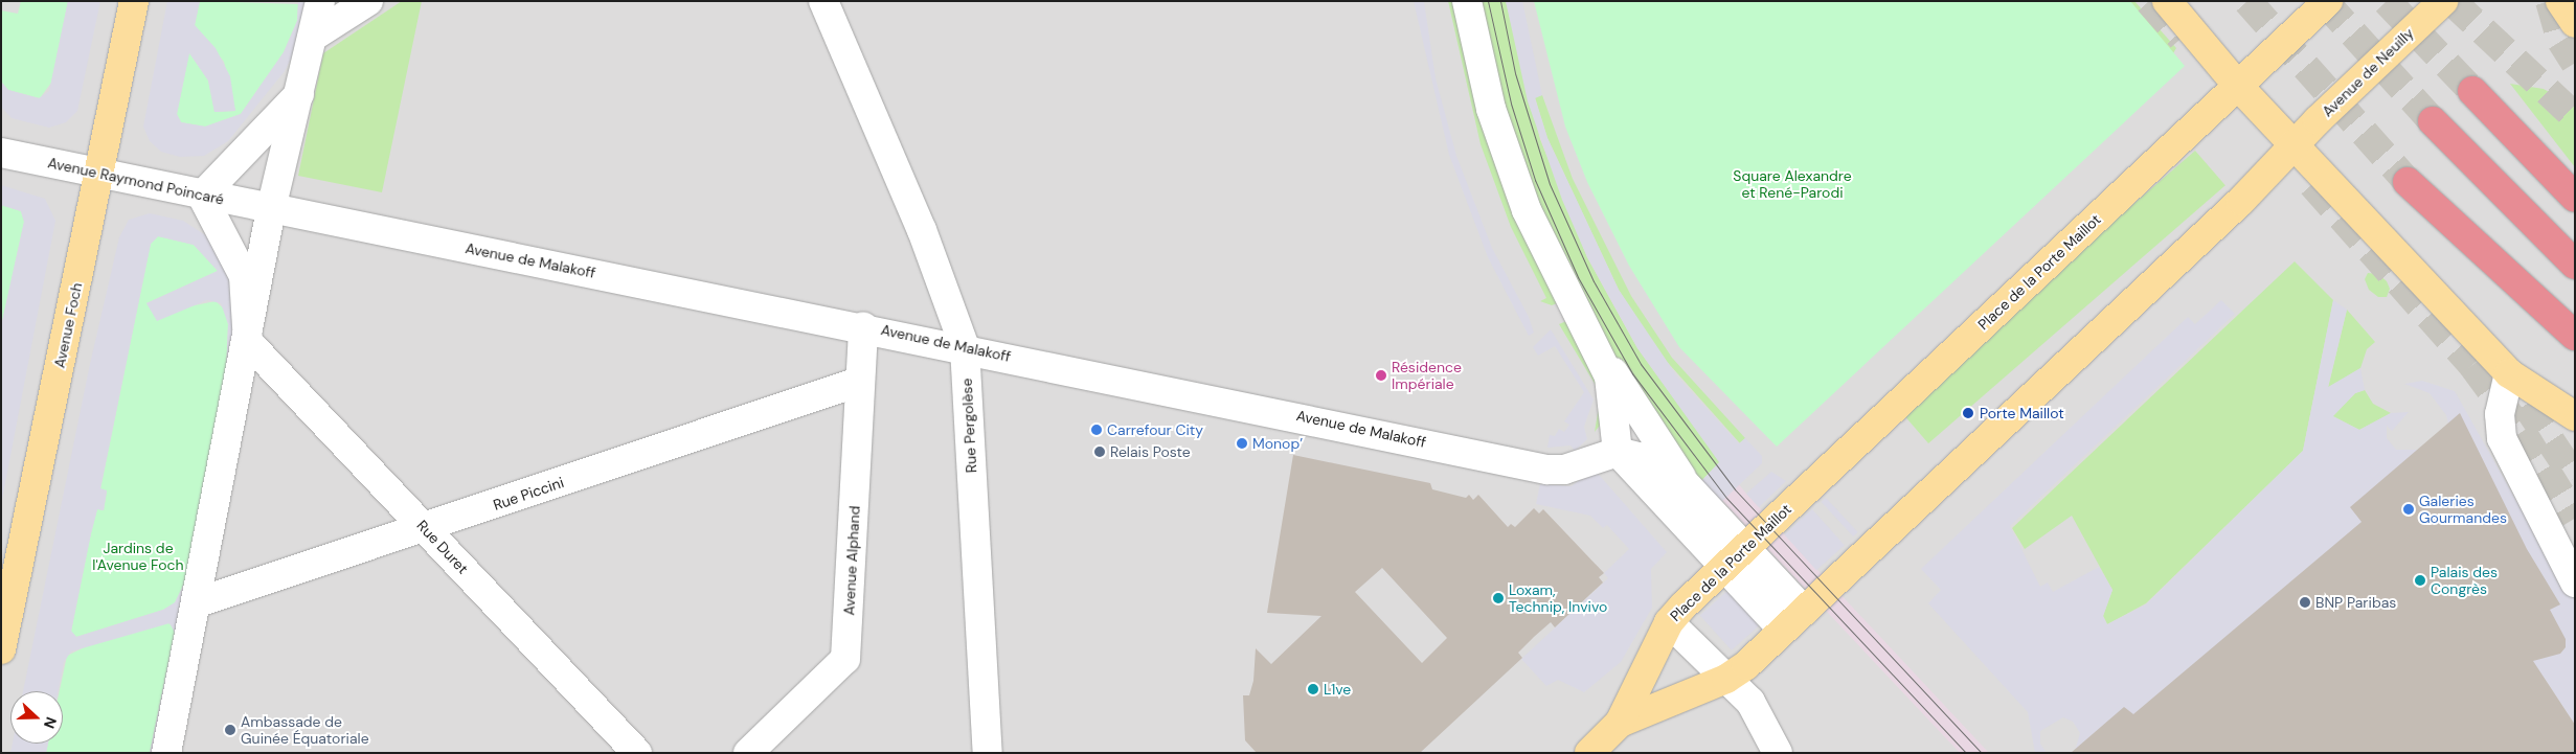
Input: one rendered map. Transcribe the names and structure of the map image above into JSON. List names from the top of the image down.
{
  "streets": {
    "main road": ["Avenue de Neuilly", "Place de la Porte Maillot", "Avenue Foch"],
    "street": [
      "Avenue Raymond Poincaré",
      "Avenue de Malakoff",
      "Rue Pergolèse",
      "Rue Piccini",
      "Rue Duret",
      "Avenue Alphand"
    ]
  },
  "crossings": [
    ["Avenue Raymond Poincaré", "Avenue de Malakoff"],
    ["Avenue Raymond Poincaré", "Avenue Foch"],
    ["Avenue de Malakoff", "Rue Pergolèse"],
    ["Avenue de Malakoff", "Avenue Alphand"],
    ["Rue Piccini", "Rue Duret"],
    ["Rue Piccini", "Avenue Alphand"]
  ],
  "parks": ["Square Alexandre et René-Parodi", "Jardins de l'Avenue Foch"],
  "places": [
    "Résidence Impériale",
    "Porte Maillot",
    "Carrefour City",
    "Monop’",
    "Relais Poste",
    "Galeries Gourmandes",
    "Palais des Congrès",
    "Loxam, Technip, Invivo",
    "BNP Paribas",
    "L1ve",
    "Ambassade de Guinée Équatoriale"
  ],
  "north": "right"
}
